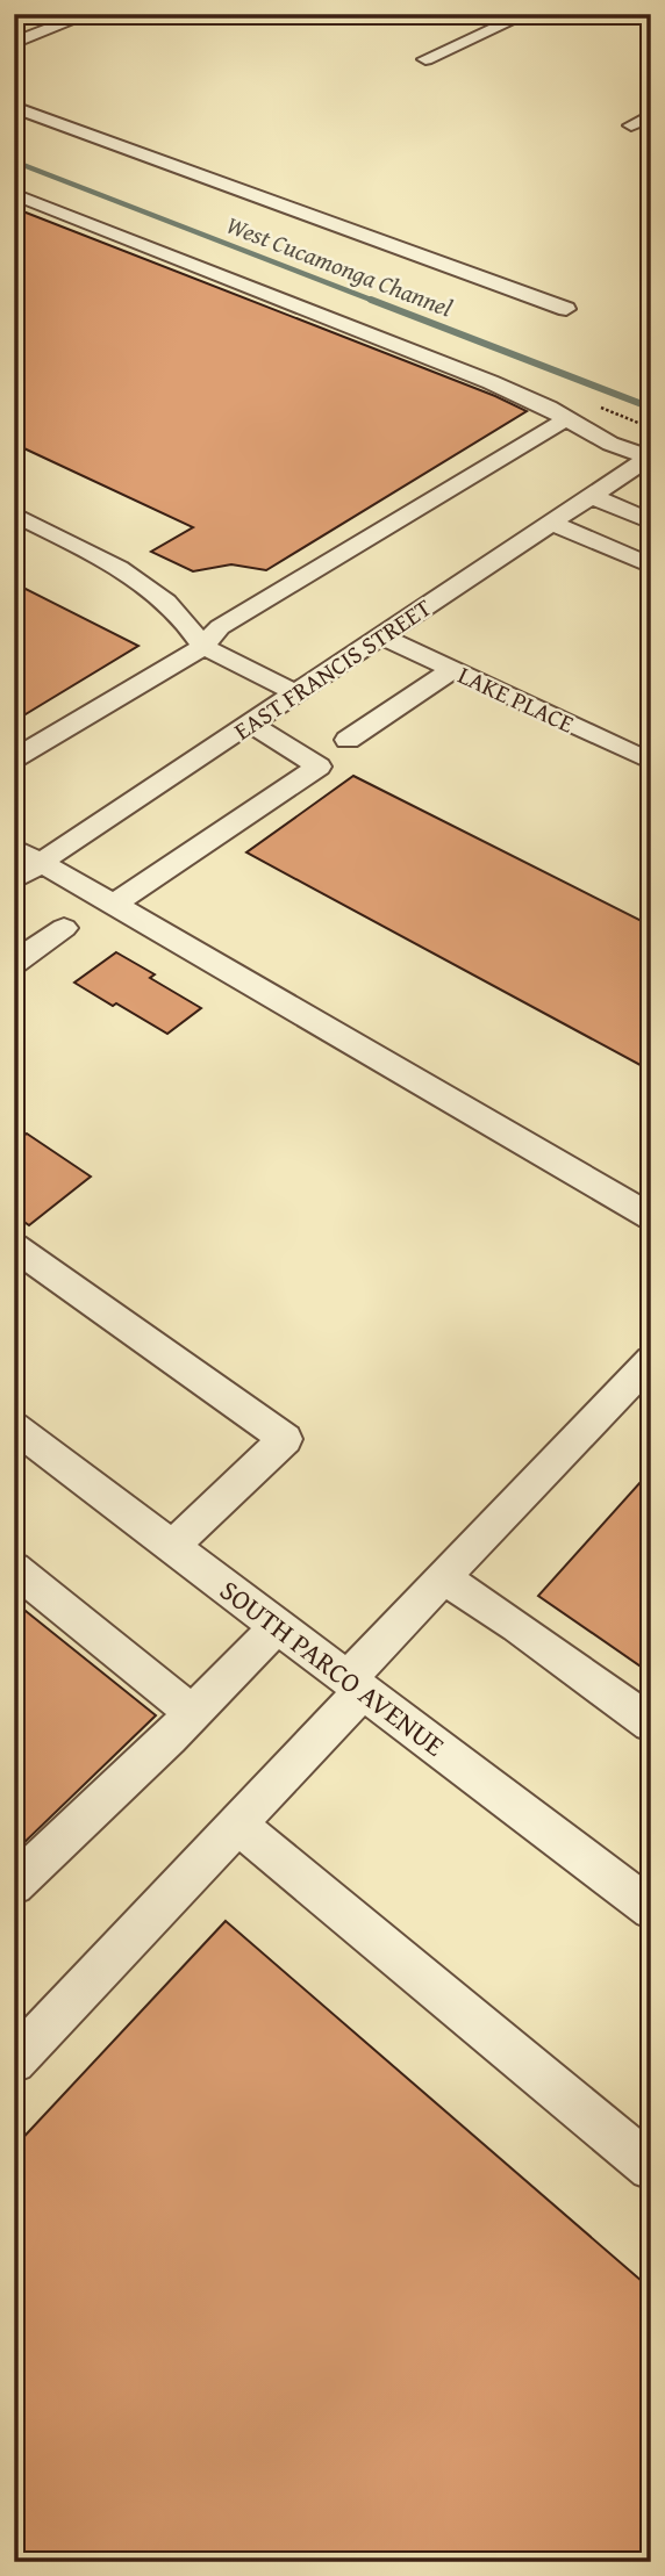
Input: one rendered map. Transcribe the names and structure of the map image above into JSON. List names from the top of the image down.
{
  "streets": {
    "street": ["EAST FRANCIS STREET", "LAKE PLACE", "SOUTH PARCO AVENUE"]
  },
  "crossings": [
    ["EAST FRANCIS STREET", "LAKE PLACE"]
  ],
  "water": ["West Cucamonga Channel"]
}
